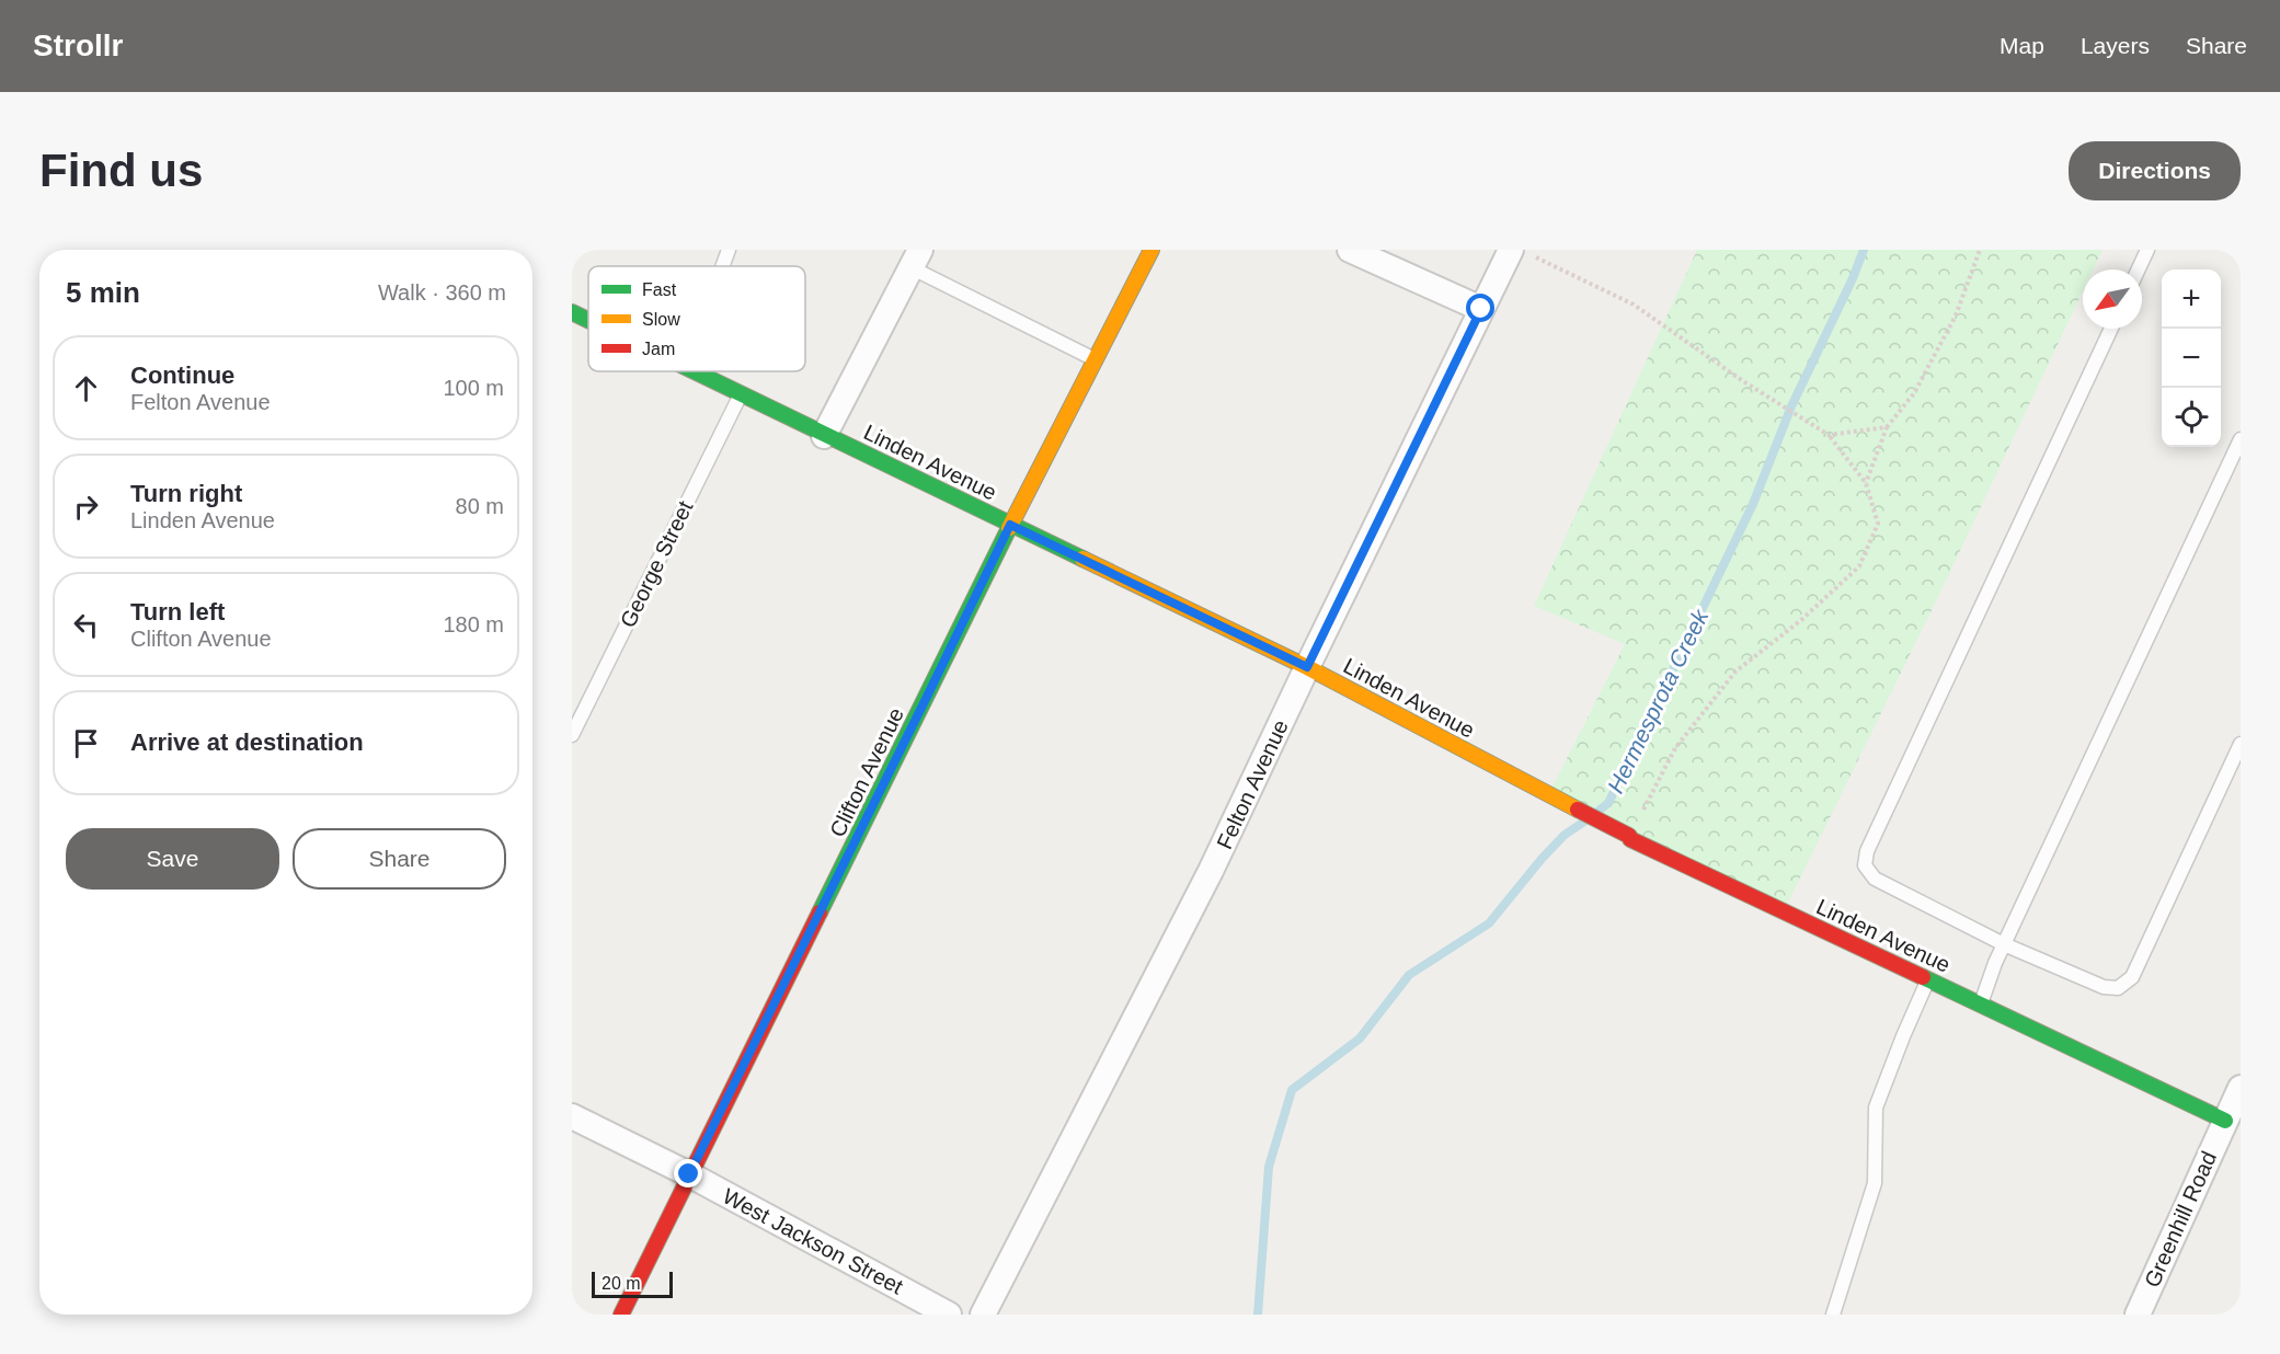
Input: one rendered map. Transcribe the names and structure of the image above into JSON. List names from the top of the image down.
{
  "streets": {
    "street": [
      "Linden Avenue",
      "Clifton Avenue",
      "Felton Avenue",
      "Greenhill Road",
      "West Jackson Street"
    ],
    "lane": ["George Street"]
  },
  "crossings": [
    ["Linden Avenue", "George Street"],
    ["Linden Avenue", "Clifton Avenue"],
    ["Linden Avenue", "Felton Avenue"],
    ["Linden Avenue", "Greenhill Road"],
    ["Clifton Avenue", "West Jackson Street"]
  ],
  "water": ["Hermesprota Creek"],
  "legend": ["Fast", "Slow", "Jam"],
  "scale_bar": "20 m",
  "north": "bottom left",
  "page": {
    "header": "Strollr",
    "nav": ["Map", "Layers", "Share"],
    "buttons": [
      "Directions",
      ["Save", "Share"]
    ],
    "title": "Find us",
    "heading": ["5 min", "Walk · 360 m"],
    "map_buttons": ["+", "−"],
    "list": [
      ["Continue", "Felton Avenue", "100 m"],
      ["Turn right", "Linden Avenue", "80 m"],
      ["Turn left", "Clifton Avenue", "180 m"],
      "Arrive at destination"
    ],
    "scale": "20 m"
  }
}
